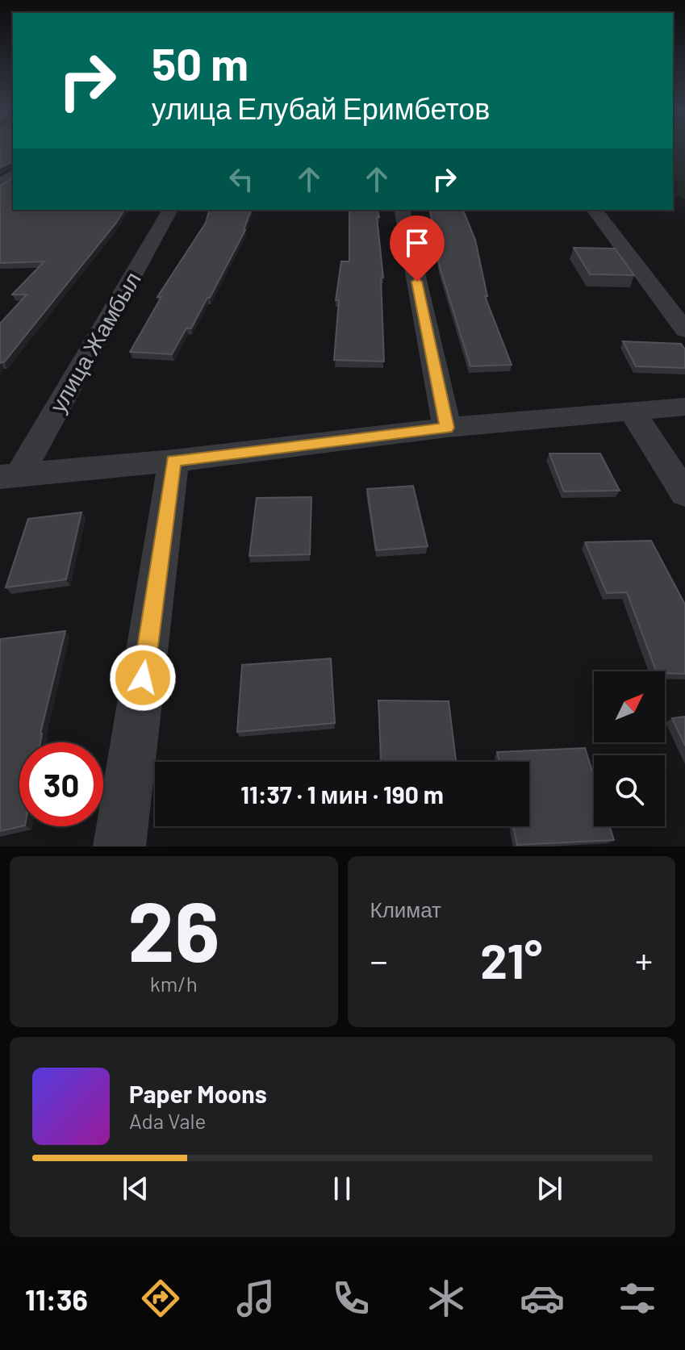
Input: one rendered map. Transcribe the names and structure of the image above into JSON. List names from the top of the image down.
{
  "streets": {
    "street": ["улица Жамбыл"]
  },
  "north": "top right",
  "page": {
    "turn": ["50 m", "улица Елубай Еримбетов"],
    "limit": "30",
    "trip": "11:37 · 1 мин · 190 m",
    "tile": [
      ["26", "km/h"],
      "Климат"
    ],
    "heat": ["−", "21°", "+"],
    "song": ["Paper Moons", "Ada Vale"],
    "tabs": "11:36"
  }
}
